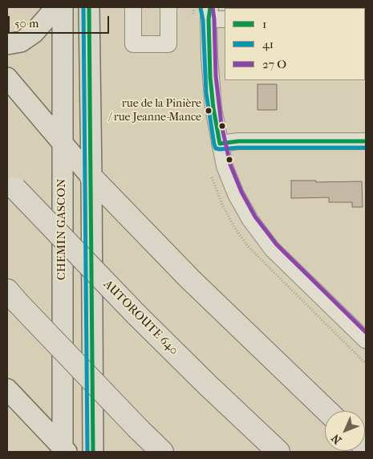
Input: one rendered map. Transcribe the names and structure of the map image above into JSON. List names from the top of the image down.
{
  "streets": {
    "highway": ["AUTOROUTE 640"],
    "main road": ["CHEMIN GASCON"]
  },
  "places": ["rue de la Pinière / rue Jeanne-Mance"],
  "lines": ["transit line 1", "transit line 41"],
  "legend": ["1", "41", "27 O"],
  "scale_bar": "50 m",
  "north": "bottom left"
}
